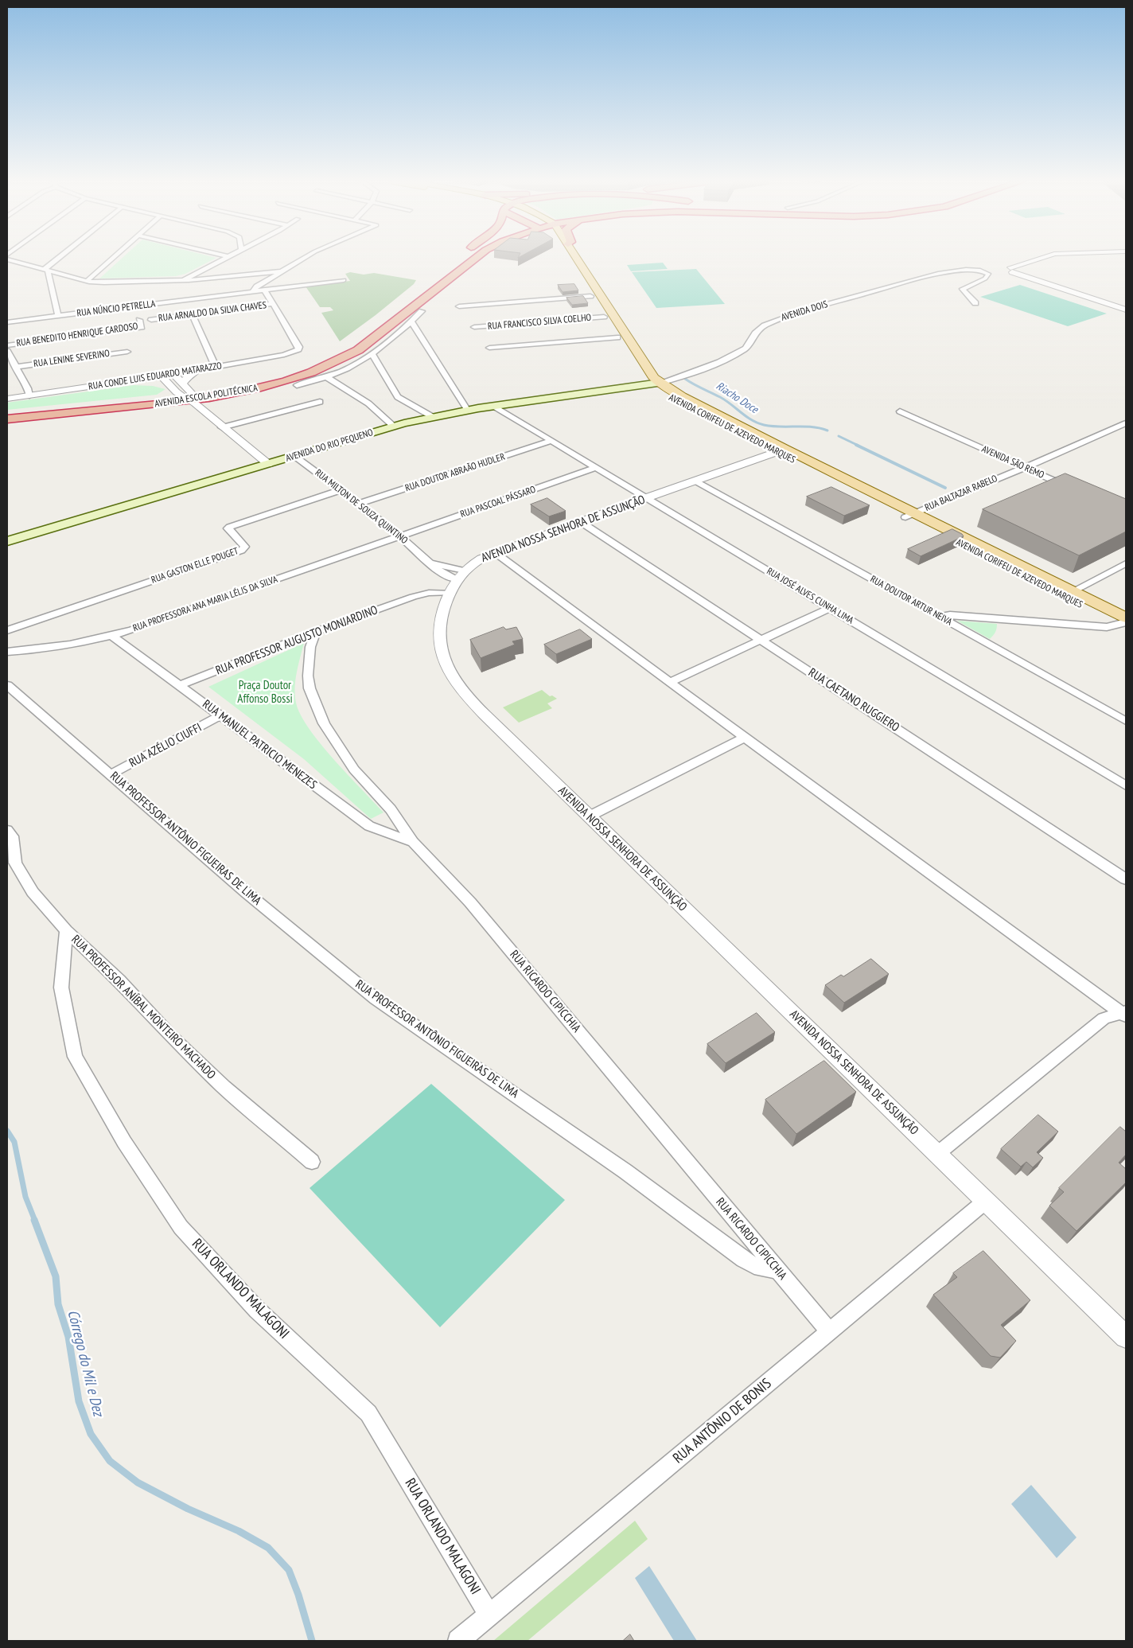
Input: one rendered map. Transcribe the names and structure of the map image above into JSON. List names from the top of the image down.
{
  "streets": {
    "highway": ["AVENIDA ESCOLA POLITÉCNICA"],
    "main road": ["AVENIDA CORIFEU DE AZEVEDO MARQUES", "AVENIDA DO RIO PEQUENO"],
    "street": [
      "RUA NÚNCIO PETRELLA",
      "AVENIDA DOIS",
      "RUA ARNALDO DA SILVA CHAVES",
      "RUA FRANCISCO SILVA COELHO",
      "RUA BENEDITO HENRIQUE CARDOSO",
      "RUA LENINE SEVERINO",
      "RUA CONDE LUIS EDUARDO MATARAZZO",
      "AVENIDA SÃO REMO",
      "RUA DOUTOR ABRAÃO HUDLER",
      "RUA BALTAZAR RABELO",
      "RUA PASCOAL PÁSSARO",
      "RUA MILTON DE SOUZA QUINTINO",
      "AVENIDA NOSSA SENHORA DE ASSUNÇÃO",
      "RUA GASTON ELLE POUGET",
      "RUA JOSÉ ALVES CUNHA LIMA",
      "RUA DOUTOR ARTUR NEIVA",
      "RUA PROFESSORA ANA MARIA LÉLIS DA SILVA",
      "RUA PROFESSOR AUGUSTO MONJARDINO",
      "RUA CAETANO RUGGIERO",
      "RUA MANUEL PATRICIO MENEZES",
      "RUA AZÉLIO CIUFFI",
      "RUA PROFESSOR ANTÔNIO FIGUEIRAS DE LIMA",
      "RUA RICARDO CIPICCHIA",
      "RUA PROFESSOR ANÍBAL MONTEIRO MACHADO",
      "RUA ORLANDO MALAGONI",
      "RUA ANTÔNIO DE BONIS"
    ]
  },
  "crossings": [
    ["AVENIDA DOIS", "AVENIDA CORIFEU DE AZEVEDO MARQUES"],
    ["AVENIDA DOIS", "AVENIDA DO RIO PEQUENO"],
    ["RUA ARNALDO DA SILVA CHAVES", "RUA CONDE LUIS EDUARDO MATARAZZO"],
    ["RUA FRANCISCO SILVA COELHO", "AVENIDA CORIFEU DE AZEVEDO MARQUES"],
    ["AVENIDA CORIFEU DE AZEVEDO MARQUES", "AVENIDA DO RIO PEQUENO"],
    ["AVENIDA CORIFEU DE AZEVEDO MARQUES", "RUA BALTAZAR RABELO"],
    ["AVENIDA CORIFEU DE AZEVEDO MARQUES", "AVENIDA NOSSA SENHORA DE ASSUNÇÃO"],
    ["AVENIDA DO RIO PEQUENO", "RUA MILTON DE SOUZA QUINTINO"],
    ["AVENIDA DO RIO PEQUENO", "RUA JOSÉ ALVES CUNHA LIMA"],
    ["AVENIDA SÃO REMO", "RUA BALTAZAR RABELO"],
    ["RUA DOUTOR ABRAÃO HUDLER", "RUA MILTON DE SOUZA QUINTINO"],
    ["RUA DOUTOR ABRAÃO HUDLER", "RUA JOSÉ ALVES CUNHA LIMA"],
    ["RUA PASCOAL PÁSSARO", "RUA MILTON DE SOUZA QUINTINO"],
    ["RUA PASCOAL PÁSSARO", "RUA JOSÉ ALVES CUNHA LIMA"],
    ["RUA PASCOAL PÁSSARO", "RUA PROFESSORA ANA MARIA LÉLIS DA SILVA"],
    ["RUA MILTON DE SOUZA QUINTINO", "AVENIDA NOSSA SENHORA DE ASSUNÇÃO"],
    ["RUA MILTON DE SOUZA QUINTINO", "RUA GASTON ELLE POUGET"],
    ["RUA MILTON DE SOUZA QUINTINO", "RUA PROFESSORA ANA MARIA LÉLIS DA SILVA"],
    ["RUA MILTON DE SOUZA QUINTINO", "RUA PROFESSOR AUGUSTO MONJARDINO"],
    ["AVENIDA NOSSA SENHORA DE ASSUNÇÃO", "RUA JOSÉ ALVES CUNHA LIMA"],
    ["AVENIDA NOSSA SENHORA DE ASSUNÇÃO", "RUA DOUTOR ARTUR NEIVA"],
    ["AVENIDA NOSSA SENHORA DE ASSUNÇÃO", "RUA PROFESSOR AUGUSTO MONJARDINO"],
    ["AVENIDA NOSSA SENHORA DE ASSUNÇÃO", "RUA CAETANO RUGGIERO"],
    ["AVENIDA NOSSA SENHORA DE ASSUNÇÃO", "RUA ANTÔNIO DE BONIS"],
    ["RUA PROFESSORA ANA MARIA LÉLIS DA SILVA", "RUA MANUEL PATRICIO MENEZES"],
    ["RUA PROFESSOR AUGUSTO MONJARDINO", "RUA MANUEL PATRICIO MENEZES"],
    ["RUA PROFESSOR AUGUSTO MONJARDINO", "RUA RICARDO CIPICCHIA"],
    ["RUA MANUEL PATRICIO MENEZES", "RUA AZÉLIO CIUFFI"],
    ["RUA MANUEL PATRICIO MENEZES", "RUA RICARDO CIPICCHIA"],
    ["RUA AZÉLIO CIUFFI", "RUA PROFESSOR ANTÔNIO FIGUEIRAS DE LIMA"],
    ["RUA PROFESSOR ANTÔNIO FIGUEIRAS DE LIMA", "RUA RICARDO CIPICCHIA"],
    ["RUA RICARDO CIPICCHIA", "RUA ANTÔNIO DE BONIS"],
    ["RUA PROFESSOR ANÍBAL MONTEIRO MACHADO", "RUA ORLANDO MALAGONI"],
    ["RUA ORLANDO MALAGONI", "RUA ANTÔNIO DE BONIS"]
  ],
  "water": ["Riacho Doce", "Córrego do Mil e Dez"],
  "parks": ["Praça Doutor Affonso Bossi"]
}
